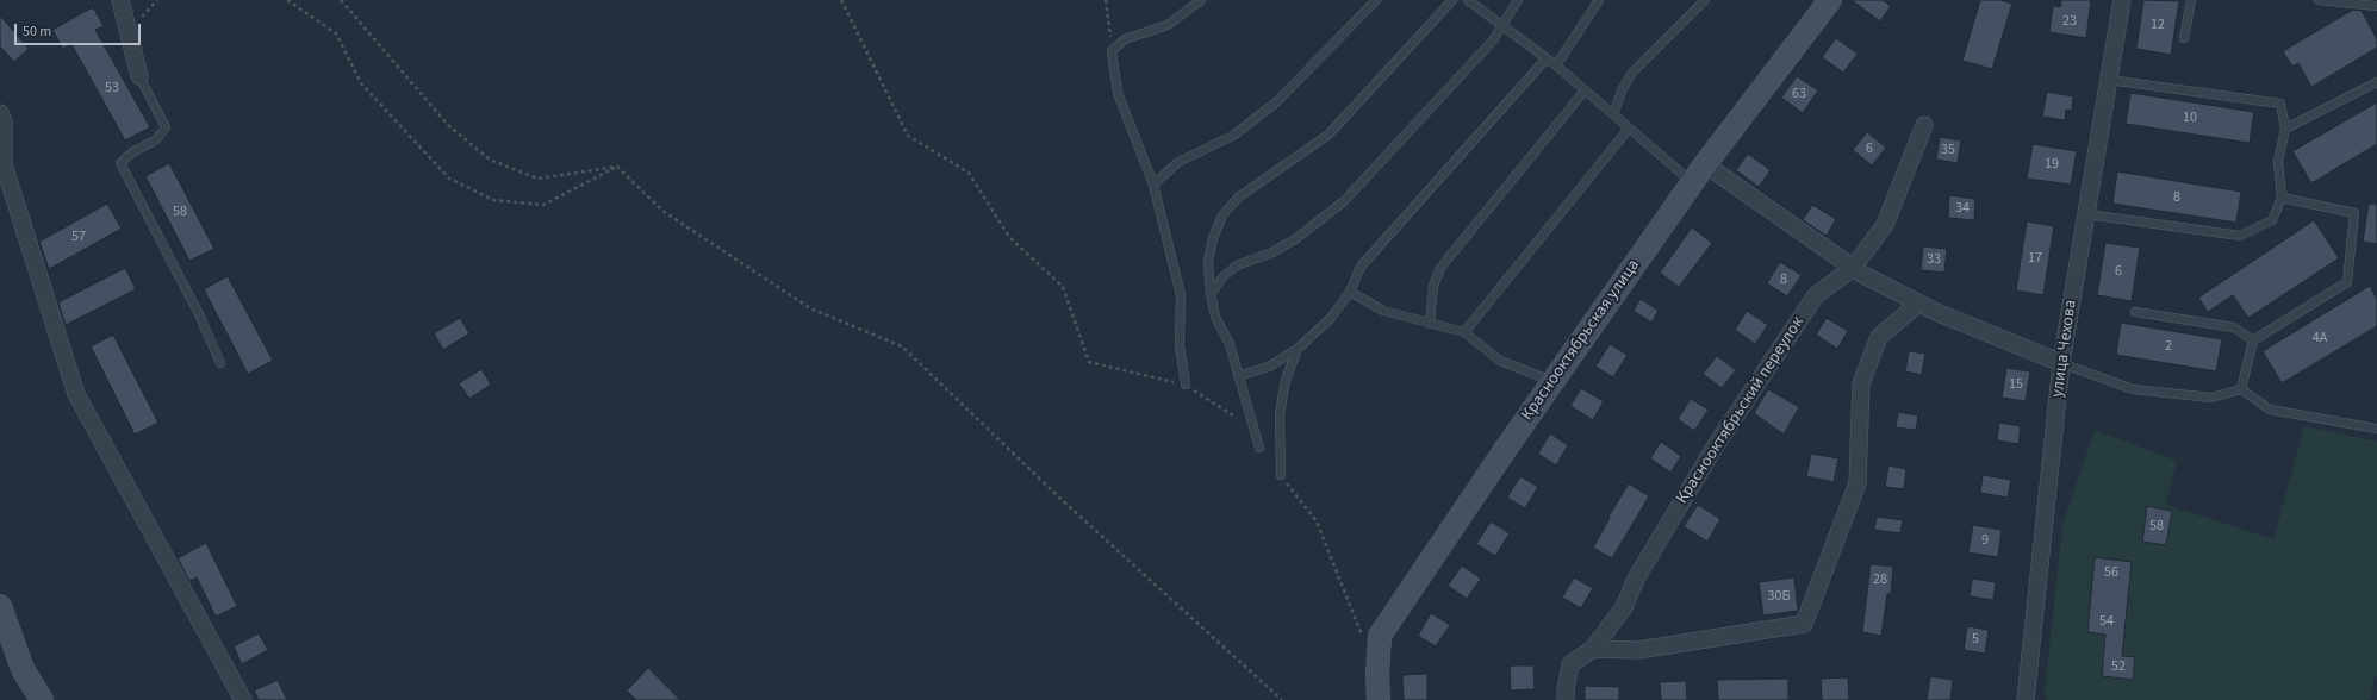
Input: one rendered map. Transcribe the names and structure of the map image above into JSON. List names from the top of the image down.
{
  "streets": {
    "street": ["Краснооктябрьская улица", "улица Чехова", "Краснооктябрьский переулок"]
  },
  "house_numbers": [
    "23",
    "12",
    "53",
    "63",
    "10",
    "6",
    "35",
    "19",
    "8",
    "34",
    "58",
    "57",
    "17",
    "33",
    "6",
    "8",
    "4А",
    "2",
    "15",
    "58",
    "9",
    "56",
    "28",
    "30Б",
    "54",
    "5",
    "52"
  ],
  "scale_bar": "50 m"
}
